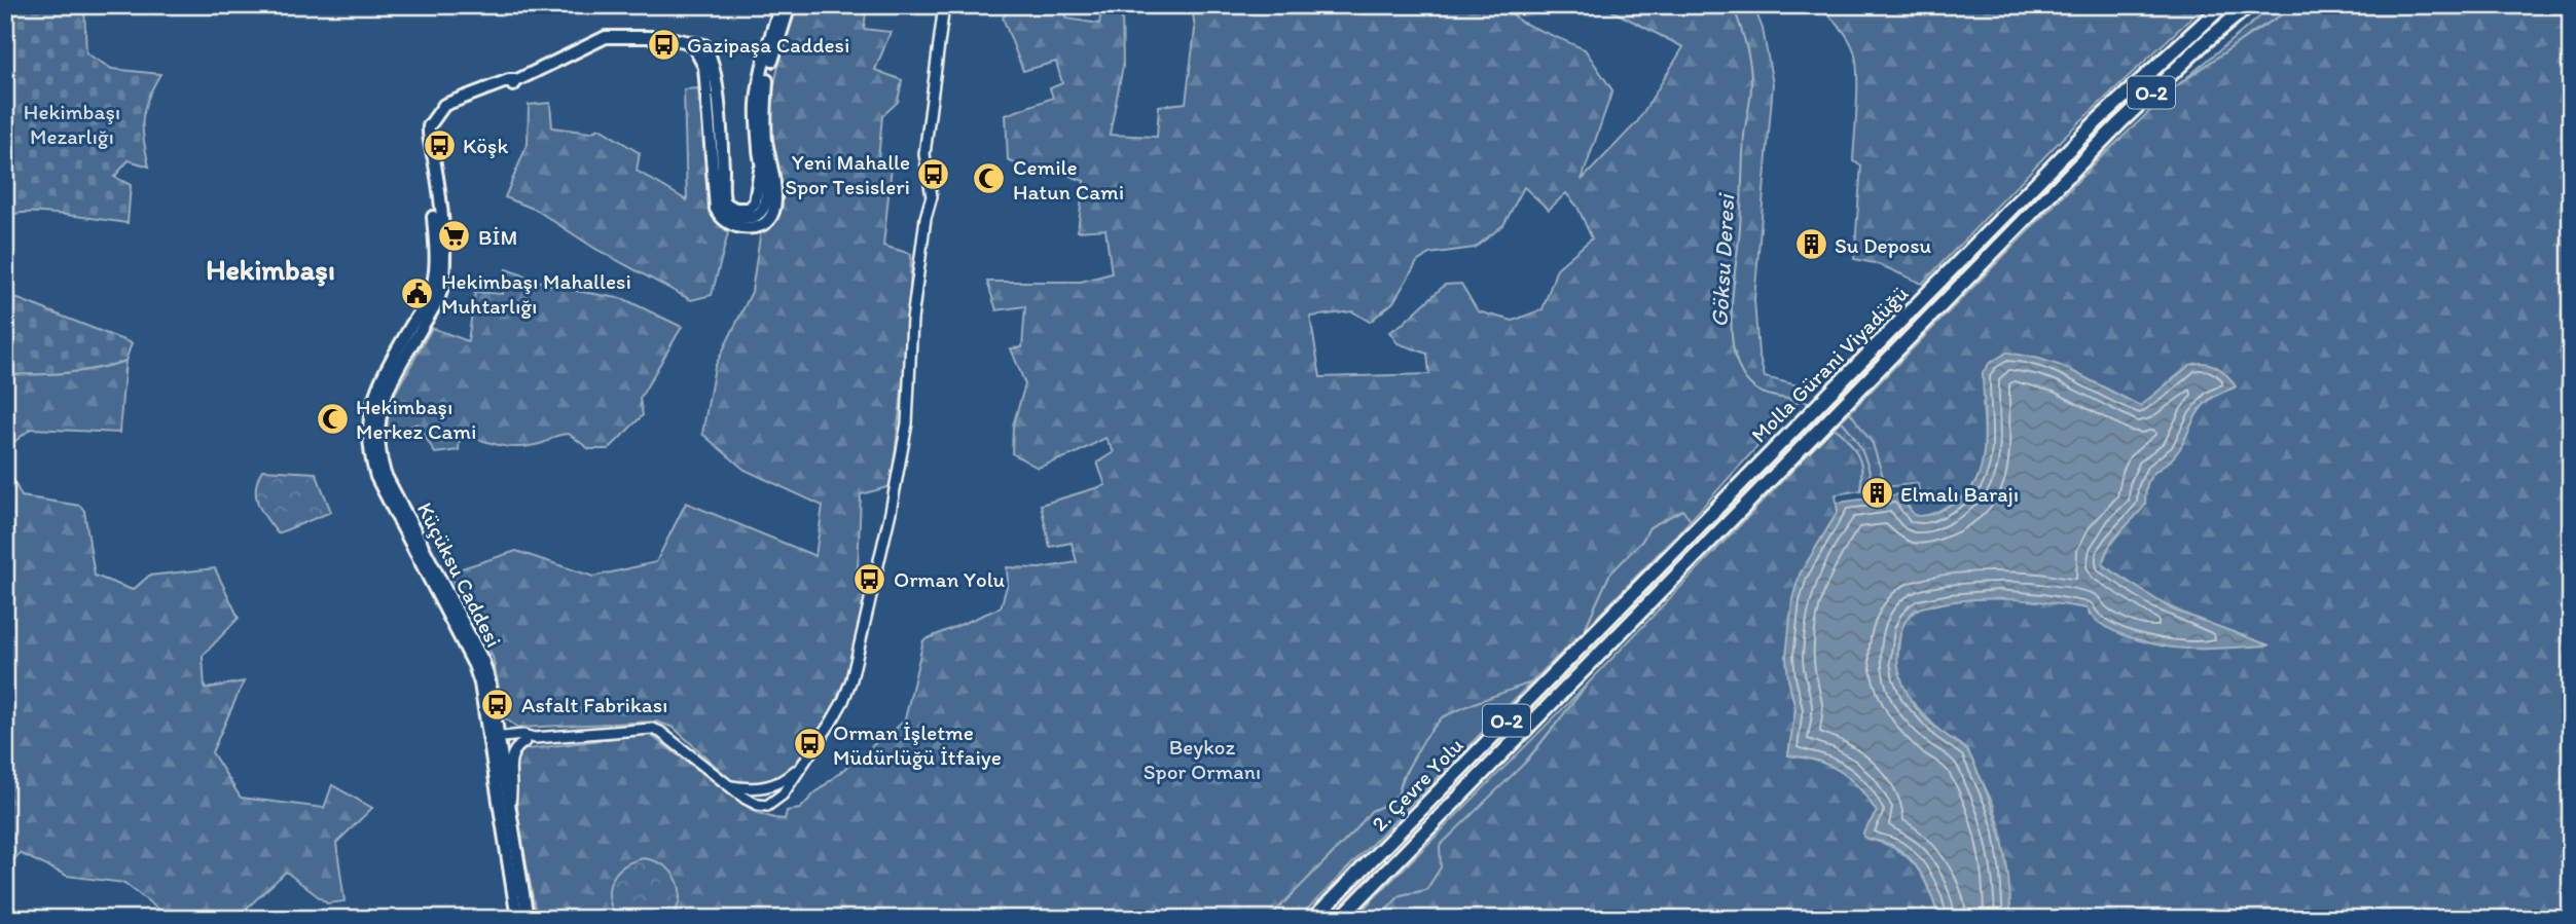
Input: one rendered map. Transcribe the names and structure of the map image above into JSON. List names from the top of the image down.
{
  "streets": {
    "highway": ["O-2", "Molla Gürani Viyadüğü", "2. Çevre Yolu"],
    "main road": ["Küçüksu Caddesi"]
  },
  "crossings": [
    ["Molla Gürani Viyadüğü", "2. Çevre Yolu"]
  ],
  "districts": ["Hekimbaşı"],
  "water": ["Göksu Deresi"],
  "parks": ["Hekimbaşı Mezarlığı", "Beykoz Spor Ormanı"],
  "places": {
    "bus stop": [
      "Gazipaşa Caddesi",
      "Köşk",
      "Yeni Mahalle Spor Tesisleri",
      "Orman Yolu",
      "Asfalt Fabrikası",
      "Orman İşletme Müdürlüğü İtfaiye"
    ],
    "mosque": ["Cemile Hatun Cami", "Hekimbaşı Merkez Cami"],
    "supermarket": ["BİM"],
    "building": ["Su Deposu", "Elmalı Barajı"],
    "public building": ["Hekimbaşı Mahallesi Muhtarlığı"]
  }
}
